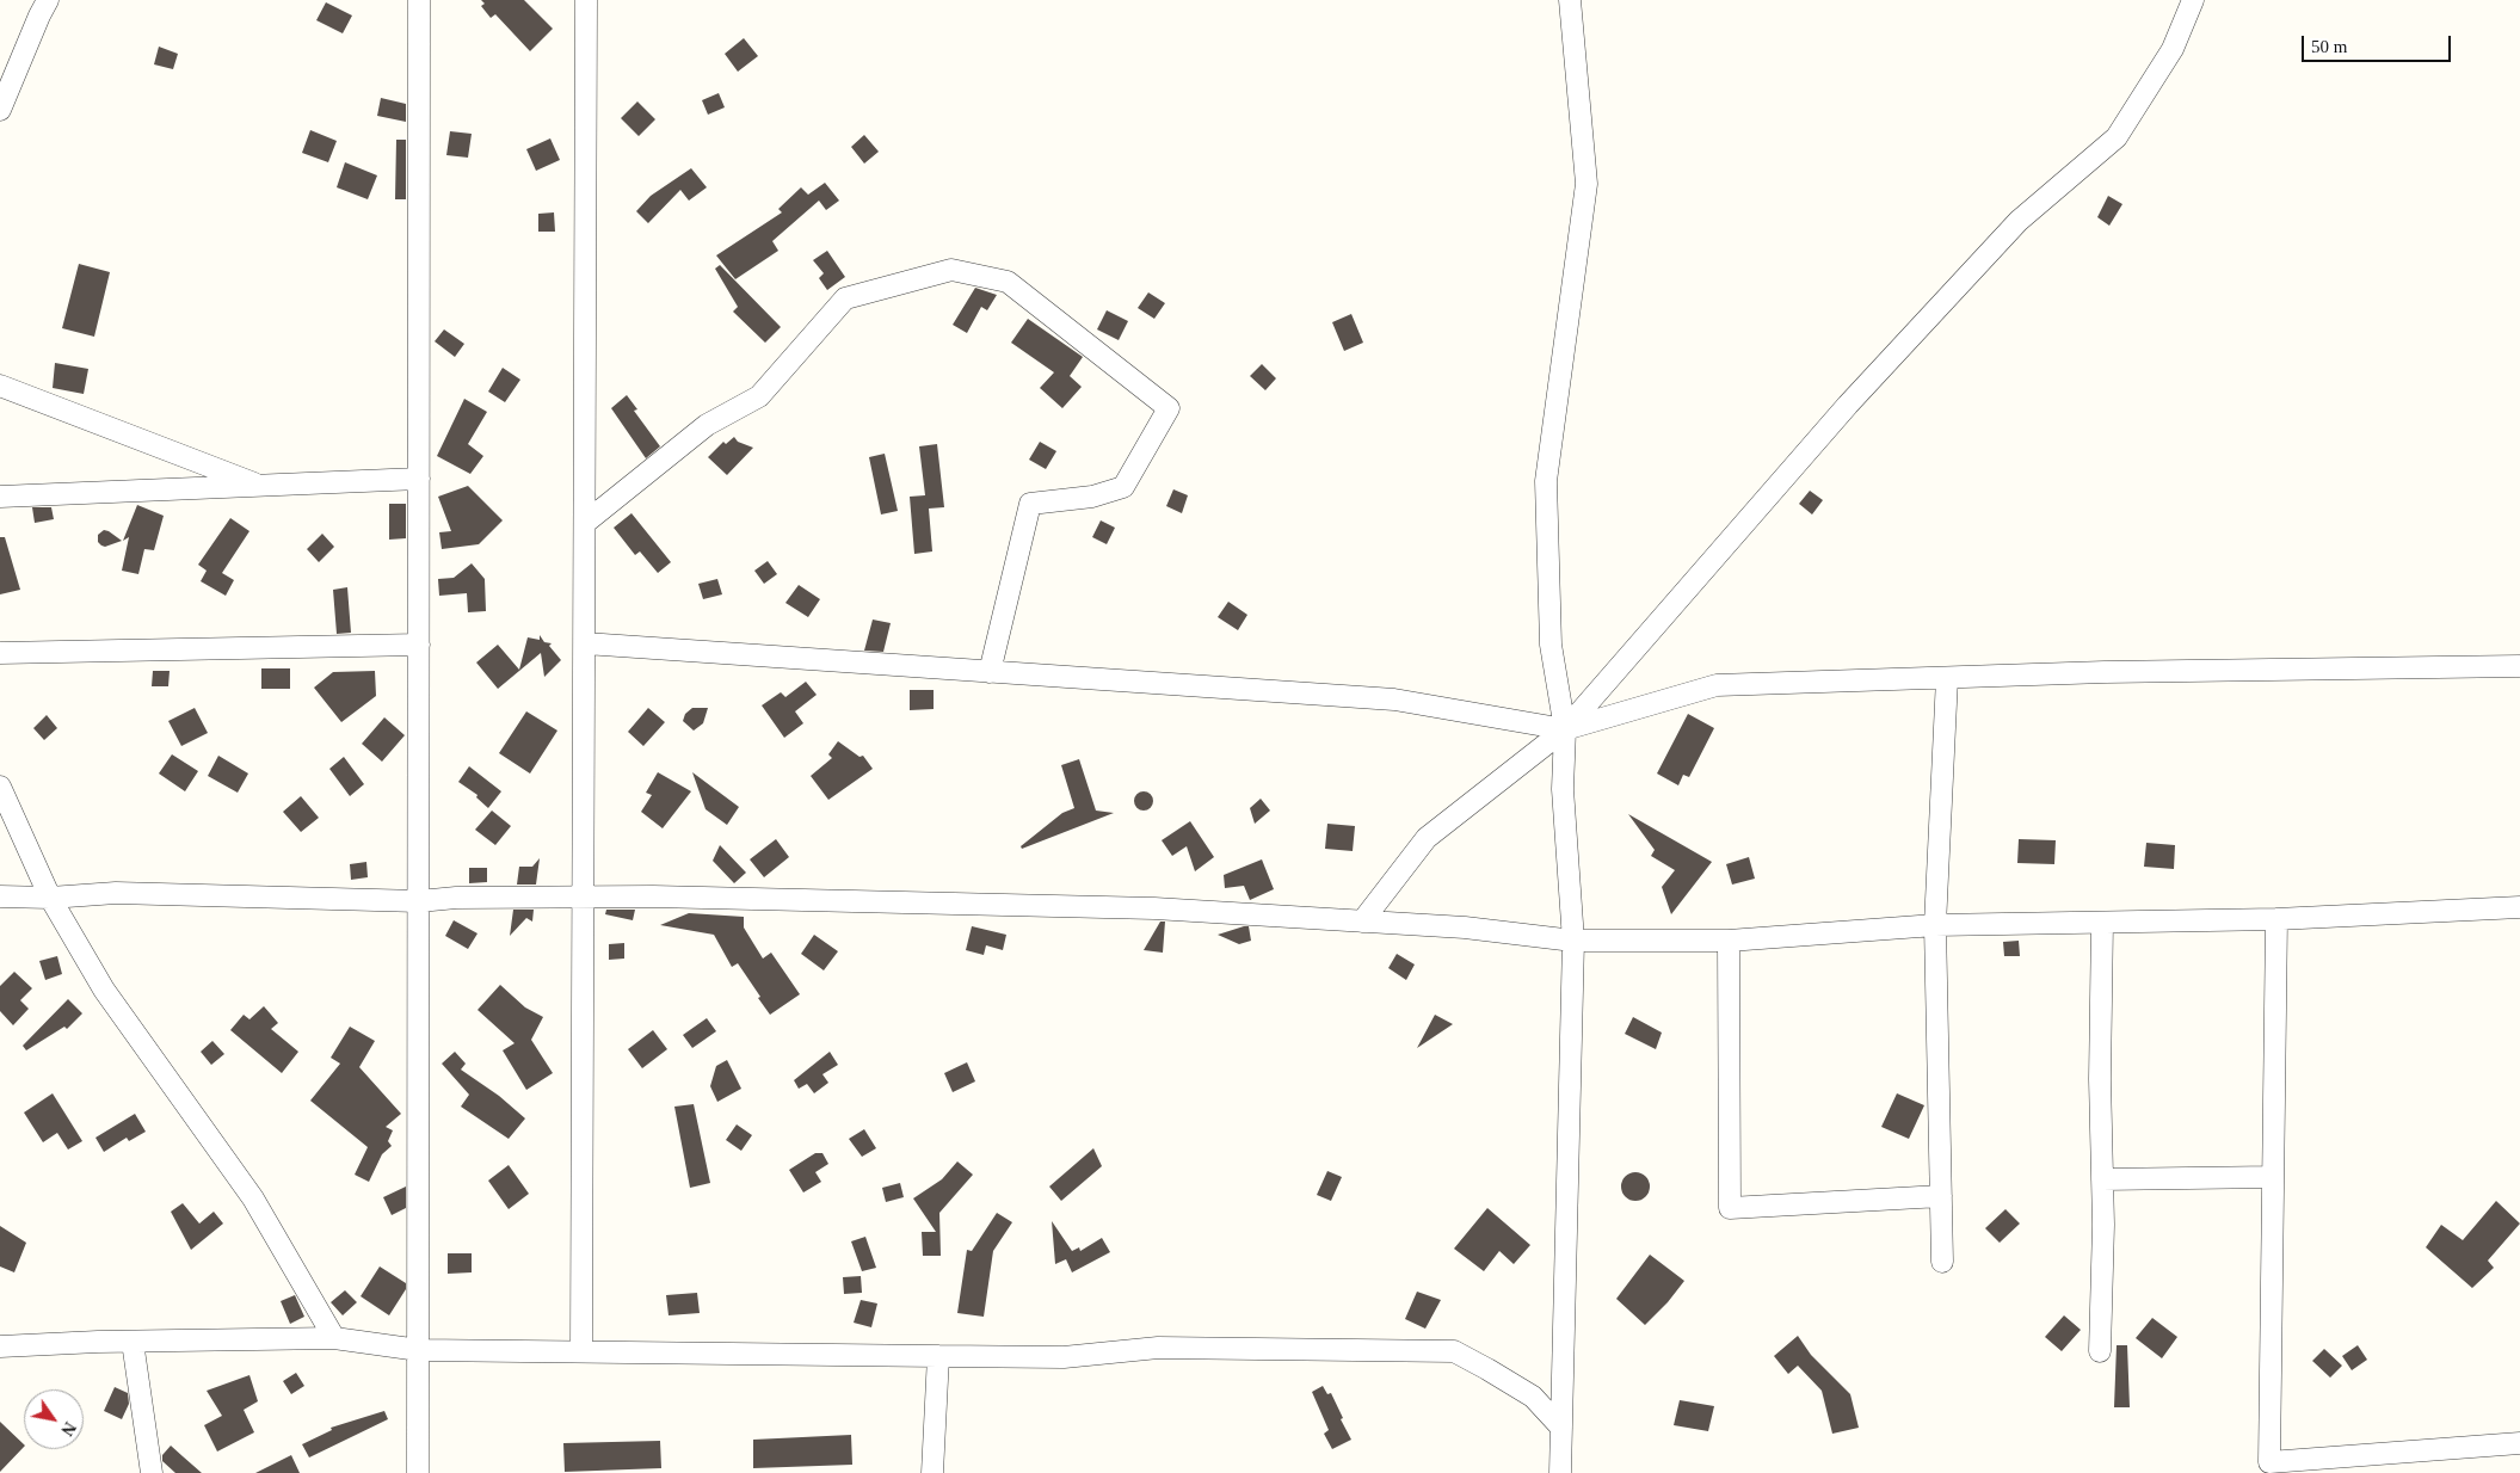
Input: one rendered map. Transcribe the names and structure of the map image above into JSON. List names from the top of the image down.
{
  "scale_bar": "50 m",
  "north": "bottom right"
}
